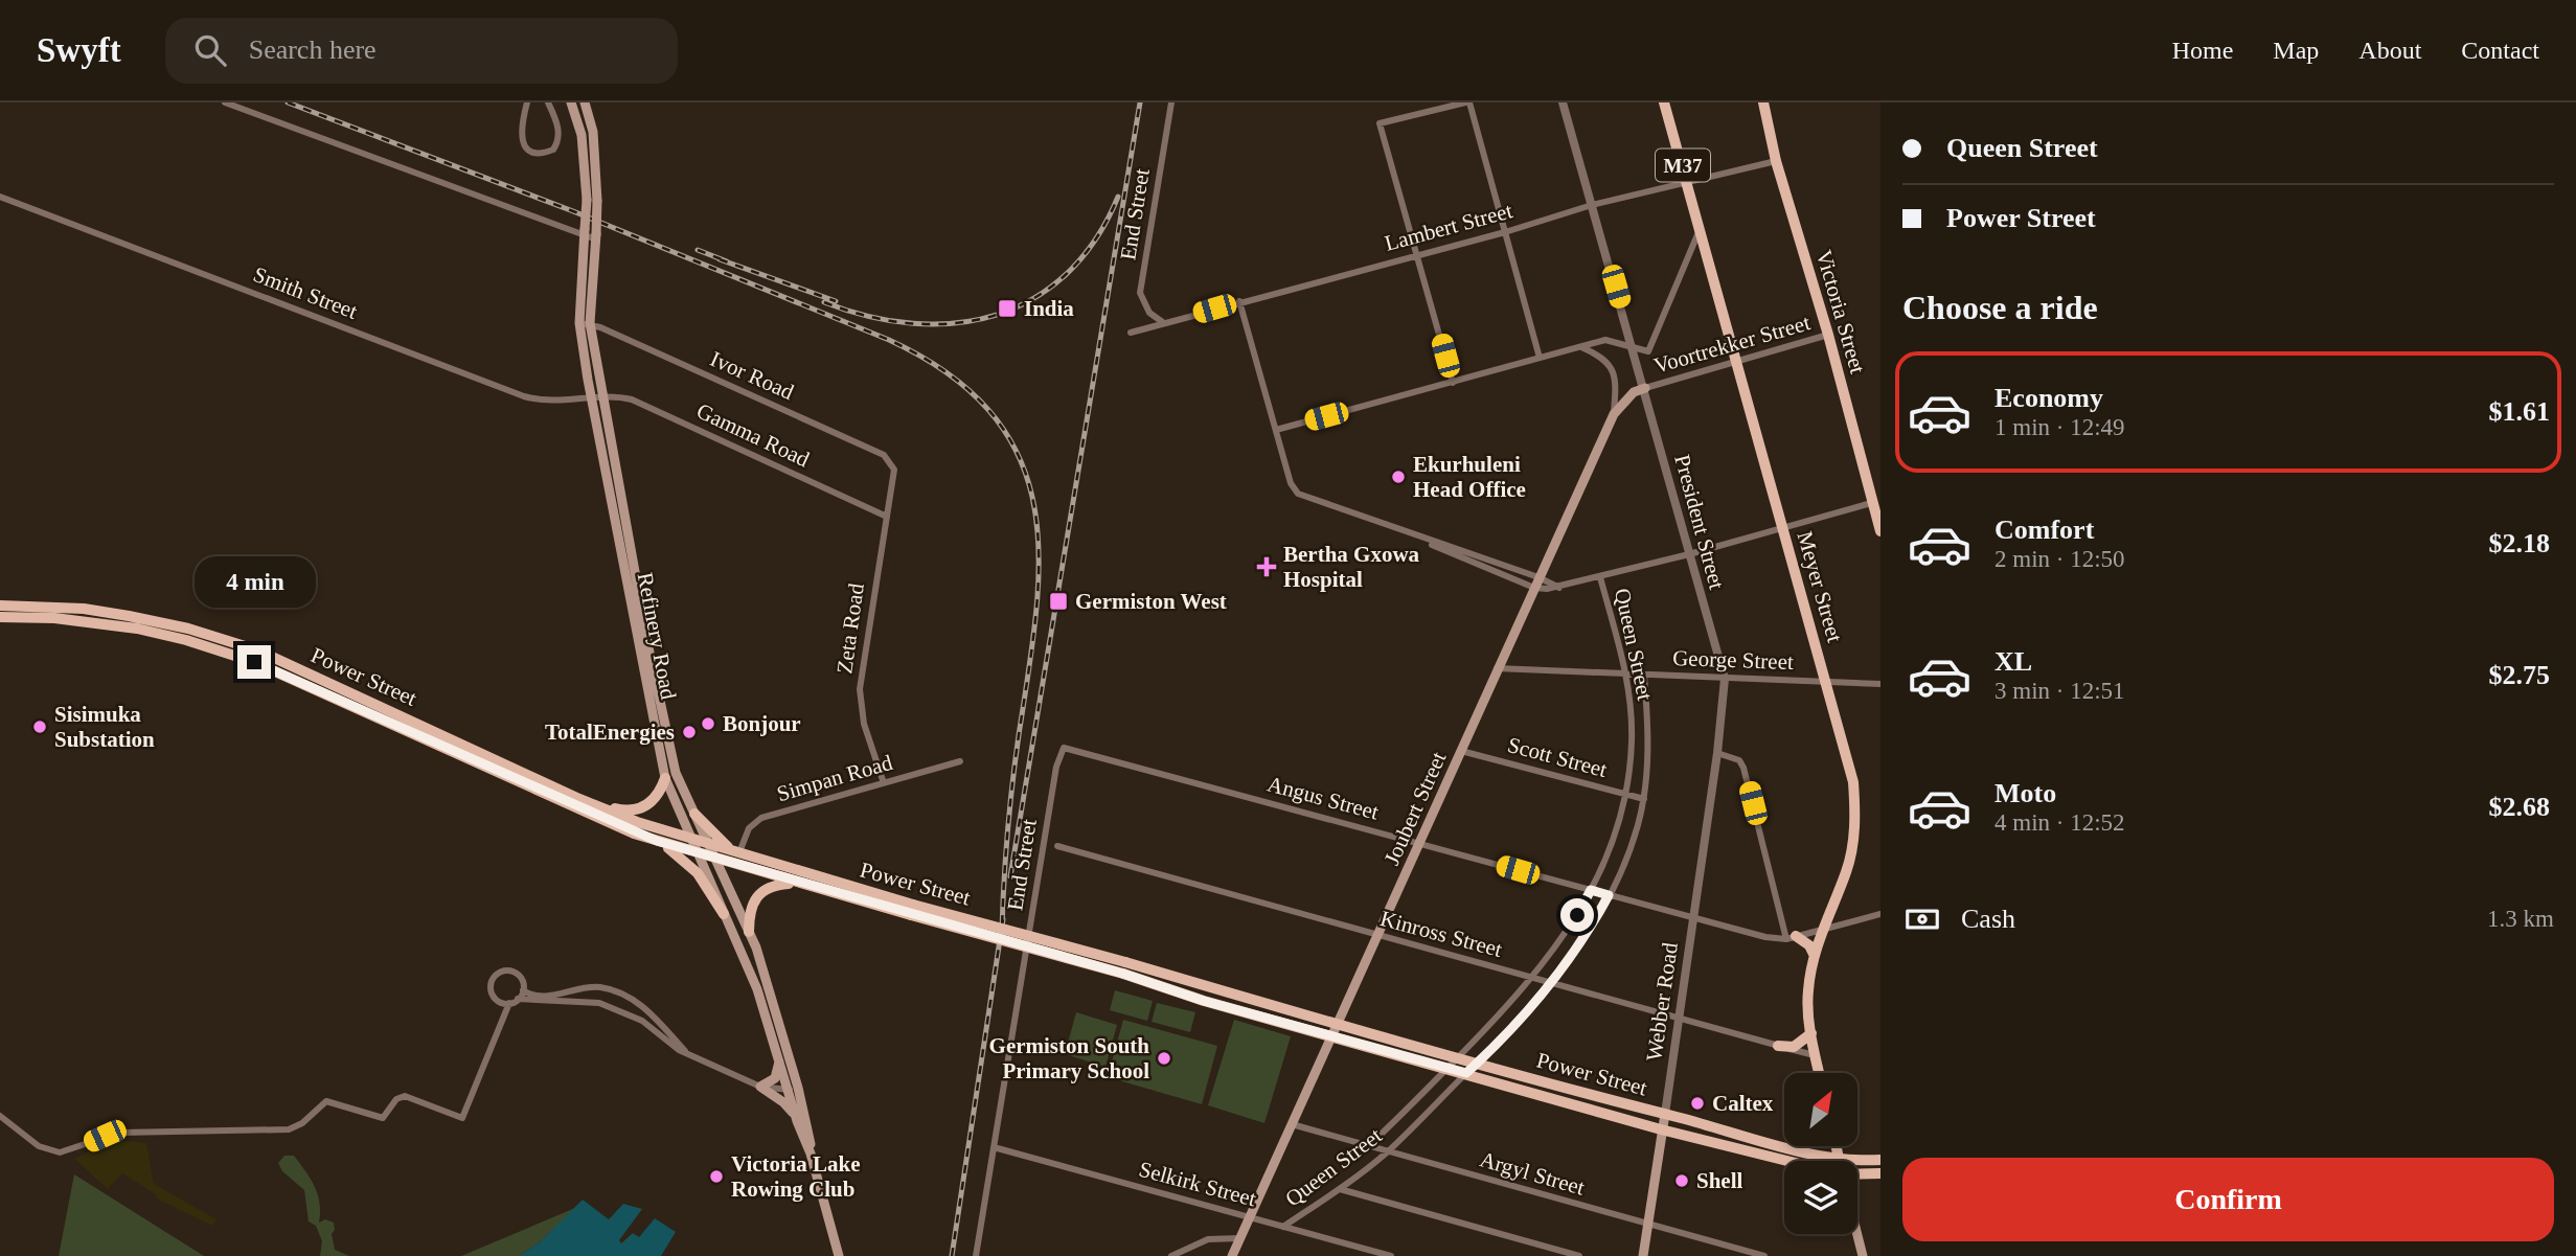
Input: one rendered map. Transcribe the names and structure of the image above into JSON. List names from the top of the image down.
{
  "streets": {
    "main road": [
      "M37",
      "Victoria Street",
      "Meyer Street",
      "Refinery Road",
      "Power Street",
      "Joubert Street",
      "Webber Road"
    ],
    "street": [
      "End Street",
      "Lambert Street",
      "Smith Street",
      "Voortrekker Street",
      "Ivor Road",
      "Gamma Road",
      "President Street",
      "Zeta Road",
      "Queen Street",
      "George Street",
      "Scott Street",
      "Simpan Road",
      "Angus Street",
      "Kinross Street",
      "Argyl Street",
      "Selkirk Street"
    ]
  },
  "crossings": [
    ["End Street", "Lambert Street"],
    ["End Street", "Angus Street"],
    ["End Street", "Selkirk Street"],
    ["Lambert Street", "Victoria Street"],
    ["Lambert Street", "President Street"],
    ["Lambert Street", "Meyer Street"],
    ["Smith Street", "Gamma Road"],
    ["Smith Street", "Refinery Road"],
    ["Victoria Street", "Voortrekker Street"],
    ["Voortrekker Street", "President Street"],
    ["Voortrekker Street", "Meyer Street"],
    ["Voortrekker Street", "Joubert Street"],
    ["Ivor Road", "Zeta Road"],
    ["Ivor Road", "Refinery Road"],
    ["Gamma Road", "Zeta Road"],
    ["Gamma Road", "Refinery Road"],
    ["President Street", "George Street"],
    ["President Street", "Joubert Street"],
    ["President Street", "Webber Road"],
    ["Meyer Street", "George Street"],
    ["Meyer Street", "Angus Street"],
    ["Meyer Street", "Kinross Street"],
    ["Zeta Road", "Simpan Road"],
    ["Refinery Road", "Power Street"],
    ["Queen Street", "George Street"],
    ["Queen Street", "Power Street"],
    ["Queen Street", "Scott Street"],
    ["Queen Street", "Angus Street"],
    ["Queen Street", "Kinross Street"],
    ["Queen Street", "Argyl Street"],
    ["Queen Street", "Selkirk Street"],
    ["George Street", "Joubert Street"],
    ["Power Street", "Simpan Road"],
    ["Power Street", "Joubert Street"],
    ["Power Street", "Webber Road"],
    ["Scott Street", "Joubert Street"],
    ["Angus Street", "Joubert Street"],
    ["Angus Street", "Webber Road"],
    ["Joubert Street", "Kinross Street"],
    ["Joubert Street", "Argyl Street"],
    ["Joubert Street", "Selkirk Street"],
    ["Kinross Street", "Webber Road"],
    ["Webber Road", "Argyl Street"]
  ],
  "places": {
    "transit": ["India", "Germiston West"],
    "other": [
      "Ekurhuleni Head Office",
      "Bonjour",
      "Sisimuka Substation",
      "TotalEnergies",
      "Germiston South Primary School",
      "Caltex",
      "Victoria Lake Rowing Club",
      "Shell"
    ],
    "health": ["Bertha Gxowa Hospital"]
  },
  "north": "top right",
  "page": {
    "header": "Swyft",
    "search": "Search here",
    "nav": [
      "Home",
      "Map",
      "About",
      "Contact"
    ],
    "banner": ["Queen Street", "Power Street"],
    "heading": "Choose a ride",
    "list": [
      {
        "name": "Economy",
        "note": "1 min · 12:49",
        "value": "$1.61"
      },
      {
        "name": "Comfort",
        "note": "2 min · 12:50",
        "value": "$2.18"
      },
      {
        "name": "XL",
        "note": "3 min · 12:51",
        "value": "$2.75"
      },
      {
        "name": "Moto",
        "note": "4 min · 12:52",
        "value": "$2.68"
      }
    ],
    "bubble": "4 min",
    "pay": ["Cash", "1.3 km"],
    "buttons": "Confirm"
  }
}
